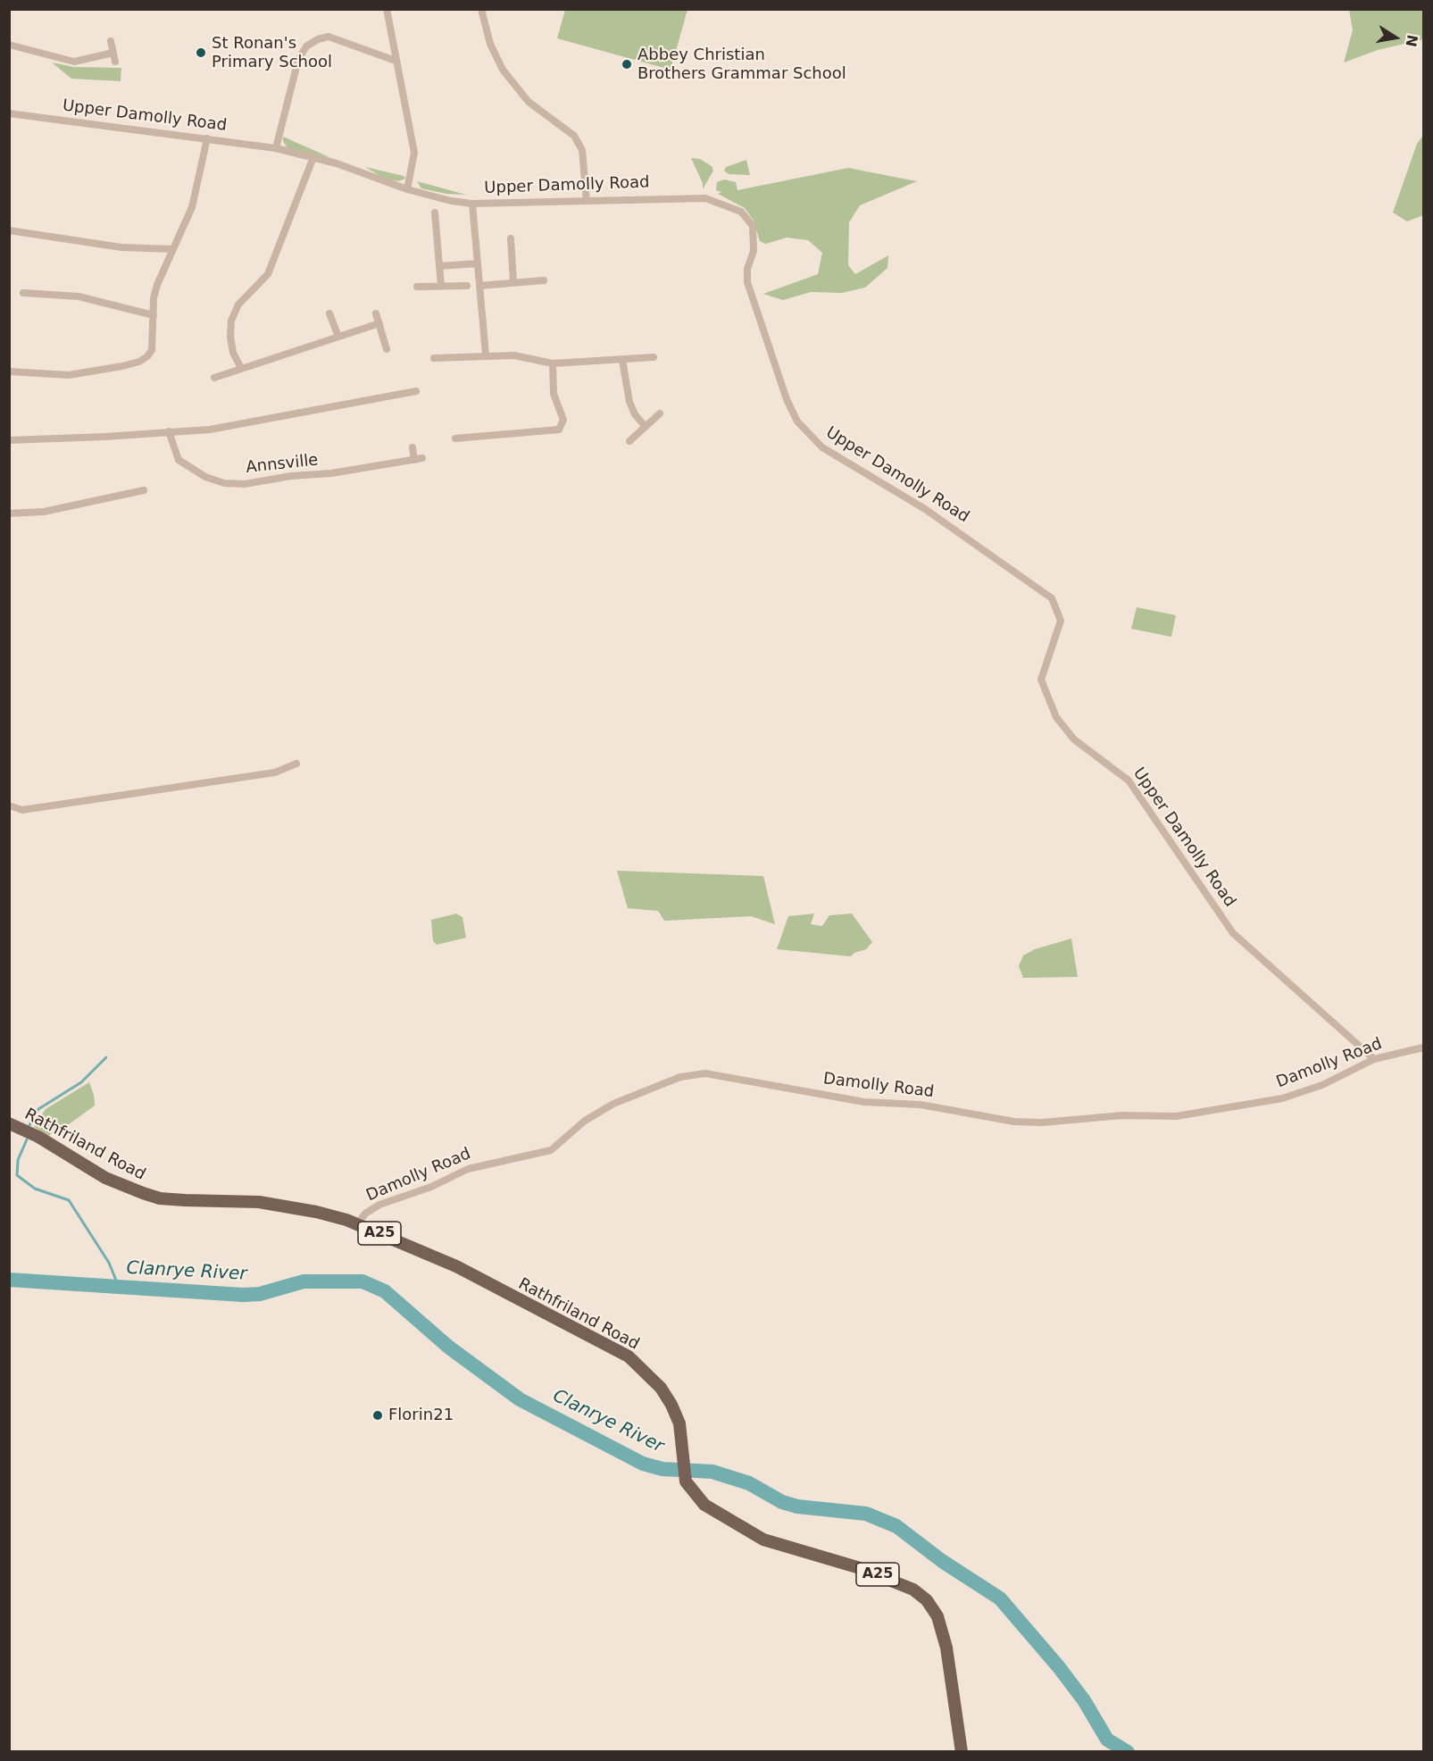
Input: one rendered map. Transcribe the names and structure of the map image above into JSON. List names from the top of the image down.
{
  "streets": {
    "main road": ["Rathfriland Road", "A25"],
    "street": ["Upper Damolly Road", "Annsville", "Damolly Road"]
  },
  "crossings": [
    ["Upper Damolly Road", "Damolly Road"],
    ["Damolly Road", "Rathfriland Road"]
  ],
  "water": ["Clanrye River"],
  "places": ["St Ronan's Primary School", "Abbey Christian Brothers Grammar School", "Florin21"],
  "north": "right"
}
